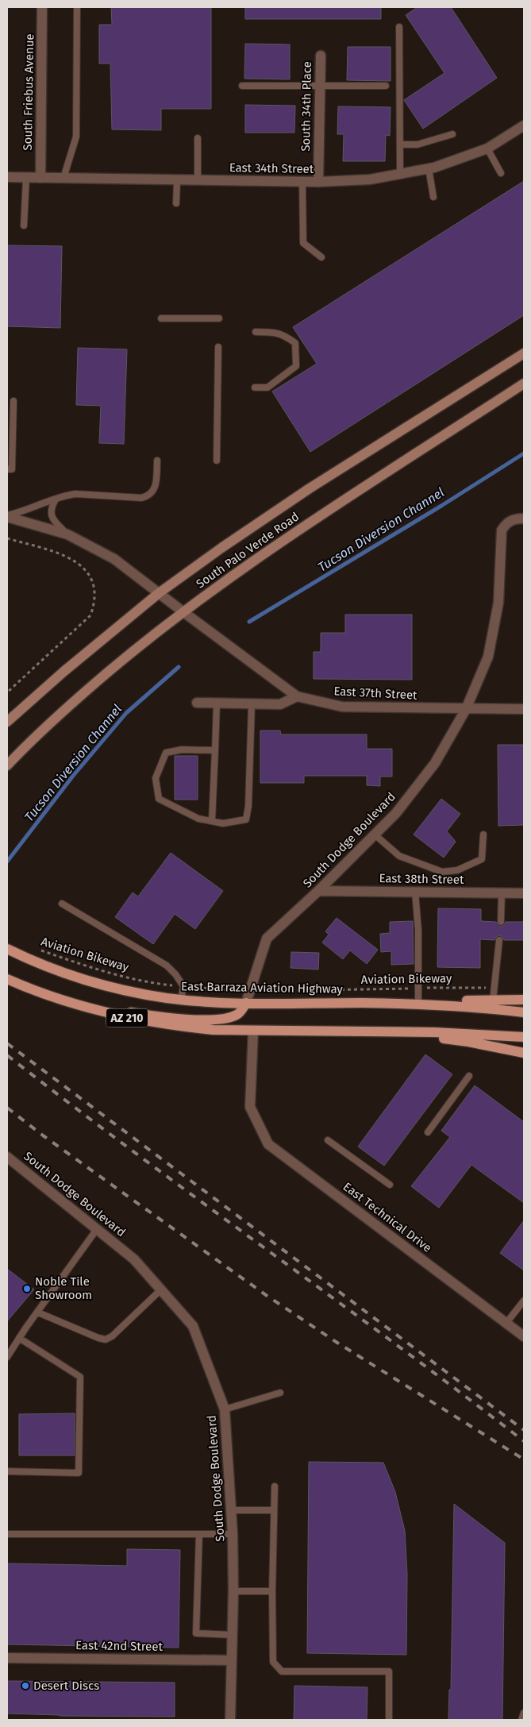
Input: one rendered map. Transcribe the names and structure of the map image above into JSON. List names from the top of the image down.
{
  "streets": {
    "main road": ["South Palo Verde Road", "East Barraza Aviation Highway", "AZ 210"],
    "street": [
      "South Friebus Avenue",
      "South 34th Place",
      "East 34th Street",
      "East 37th Street",
      "South Dodge Boulevard",
      "East 38th Street",
      "East Technical Drive",
      "East 42nd Street"
    ],
    "path": ["Aviation Bikeway"]
  },
  "crossings": [
    ["South Friebus Avenue", "East 34th Street"],
    ["South 34th Place", "East 34th Street"],
    ["South Palo Verde Road", "East 37th Street"],
    ["East 37th Street", "South Dodge Boulevard"],
    ["South Dodge Boulevard", "East 38th Street"],
    ["South Dodge Boulevard", "East Barraza Aviation Highway"],
    ["South Dodge Boulevard", "East 42nd Street"],
    ["AZ 210", "East Technical Drive"]
  ],
  "water": ["Tucson Diversion Channel"],
  "places": ["Noble Tile Showroom", "Desert Discs"]
}
